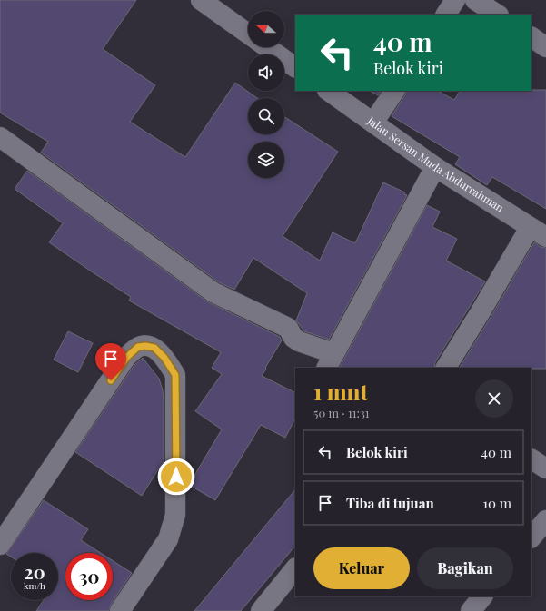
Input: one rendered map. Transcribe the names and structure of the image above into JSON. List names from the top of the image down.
{
  "streets": {
    "street": ["Jalan Sersan Muda Abdurrahman"]
  },
  "north": "left",
  "page": {
    "turn": ["40 m", "Belok kiri"],
    "heading": ["1 mnt", "50 m · 11:31"],
    "list": [
      {
        "name": "Belok kiri",
        "value": "40 m"
      },
      {
        "name": "Tiba di tujuan",
        "value": "10 m"
      }
    ],
    "buttons": ["Keluar", "Bagikan"],
    "speed": "20 km/h",
    "limit": "30"
  }
}
